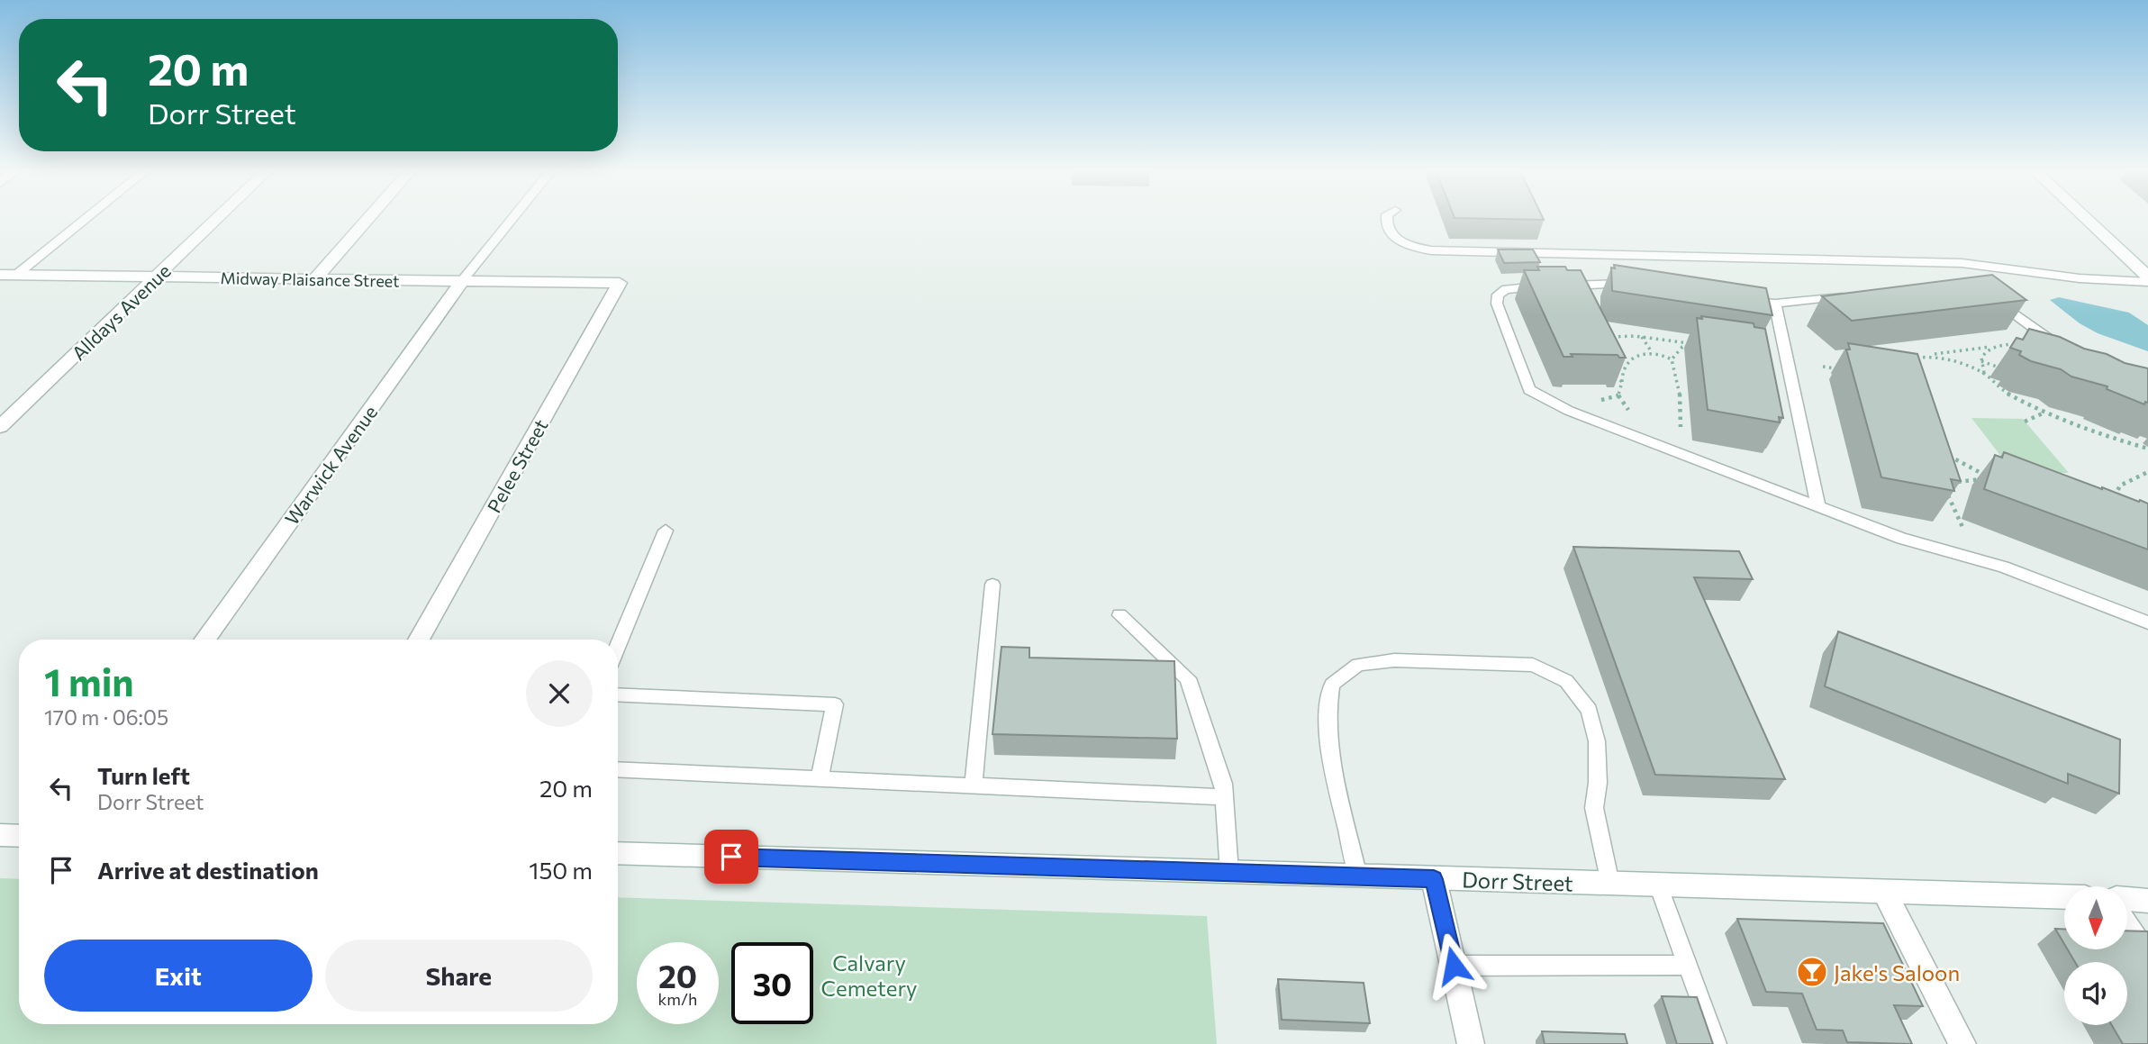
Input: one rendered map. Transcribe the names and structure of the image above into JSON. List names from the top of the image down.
{
  "streets": {
    "street": [
      "Midway Plaisance Street",
      "Alldays Avenue",
      "Warwick Avenue",
      "Pelee Street",
      "Dorr Street"
    ]
  },
  "crossings": [
    ["Midway Plaisance Street", "Alldays Avenue"],
    ["Midway Plaisance Street", "Warwick Avenue"],
    ["Midway Plaisance Street", "Pelee Street"]
  ],
  "parks": ["Calvary Cemetery"],
  "places": {
    "bar": ["Jake's Saloon"]
  },
  "north": "bottom",
  "page": {
    "turn": ["20 m", "Dorr Street"],
    "heading": ["1 min", "170 m · 06:05"],
    "list": [
      {
        "name": "Turn left",
        "note": "Dorr Street",
        "value": "20 m"
      },
      {
        "name": "Arrive at destination",
        "value": "150 m"
      }
    ],
    "buttons": ["Exit", "Share"],
    "speed": "20 km/h",
    "limit": "30"
  }
}
